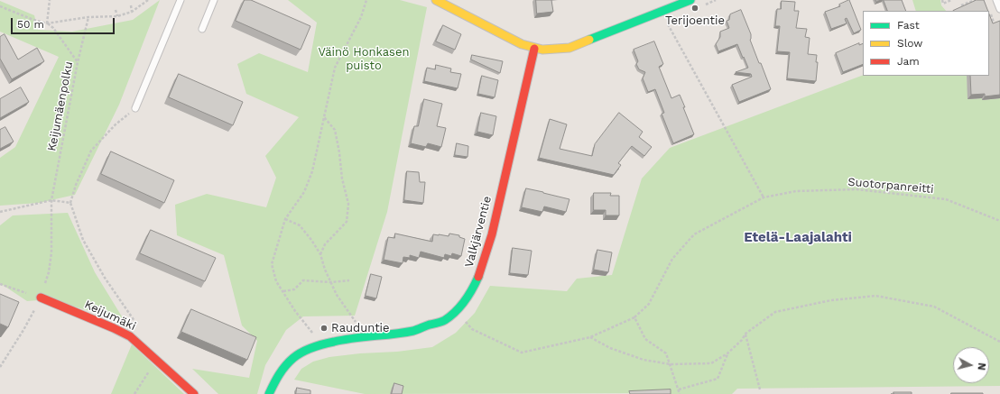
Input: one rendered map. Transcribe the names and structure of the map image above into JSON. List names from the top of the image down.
{
  "streets": {
    "street": ["Valkjärventie", "Keijumäki"],
    "path": ["Keijumäenpolku", "Suotorpanreitti"]
  },
  "districts": ["Etelä-Laajalahti"],
  "parks": ["Väinö Honkasen puisto"],
  "places": ["Terijoentie", "Rauduntie"],
  "legend": ["Fast", "Slow", "Jam"],
  "scale_bar": "50 m",
  "north": "right"
}
